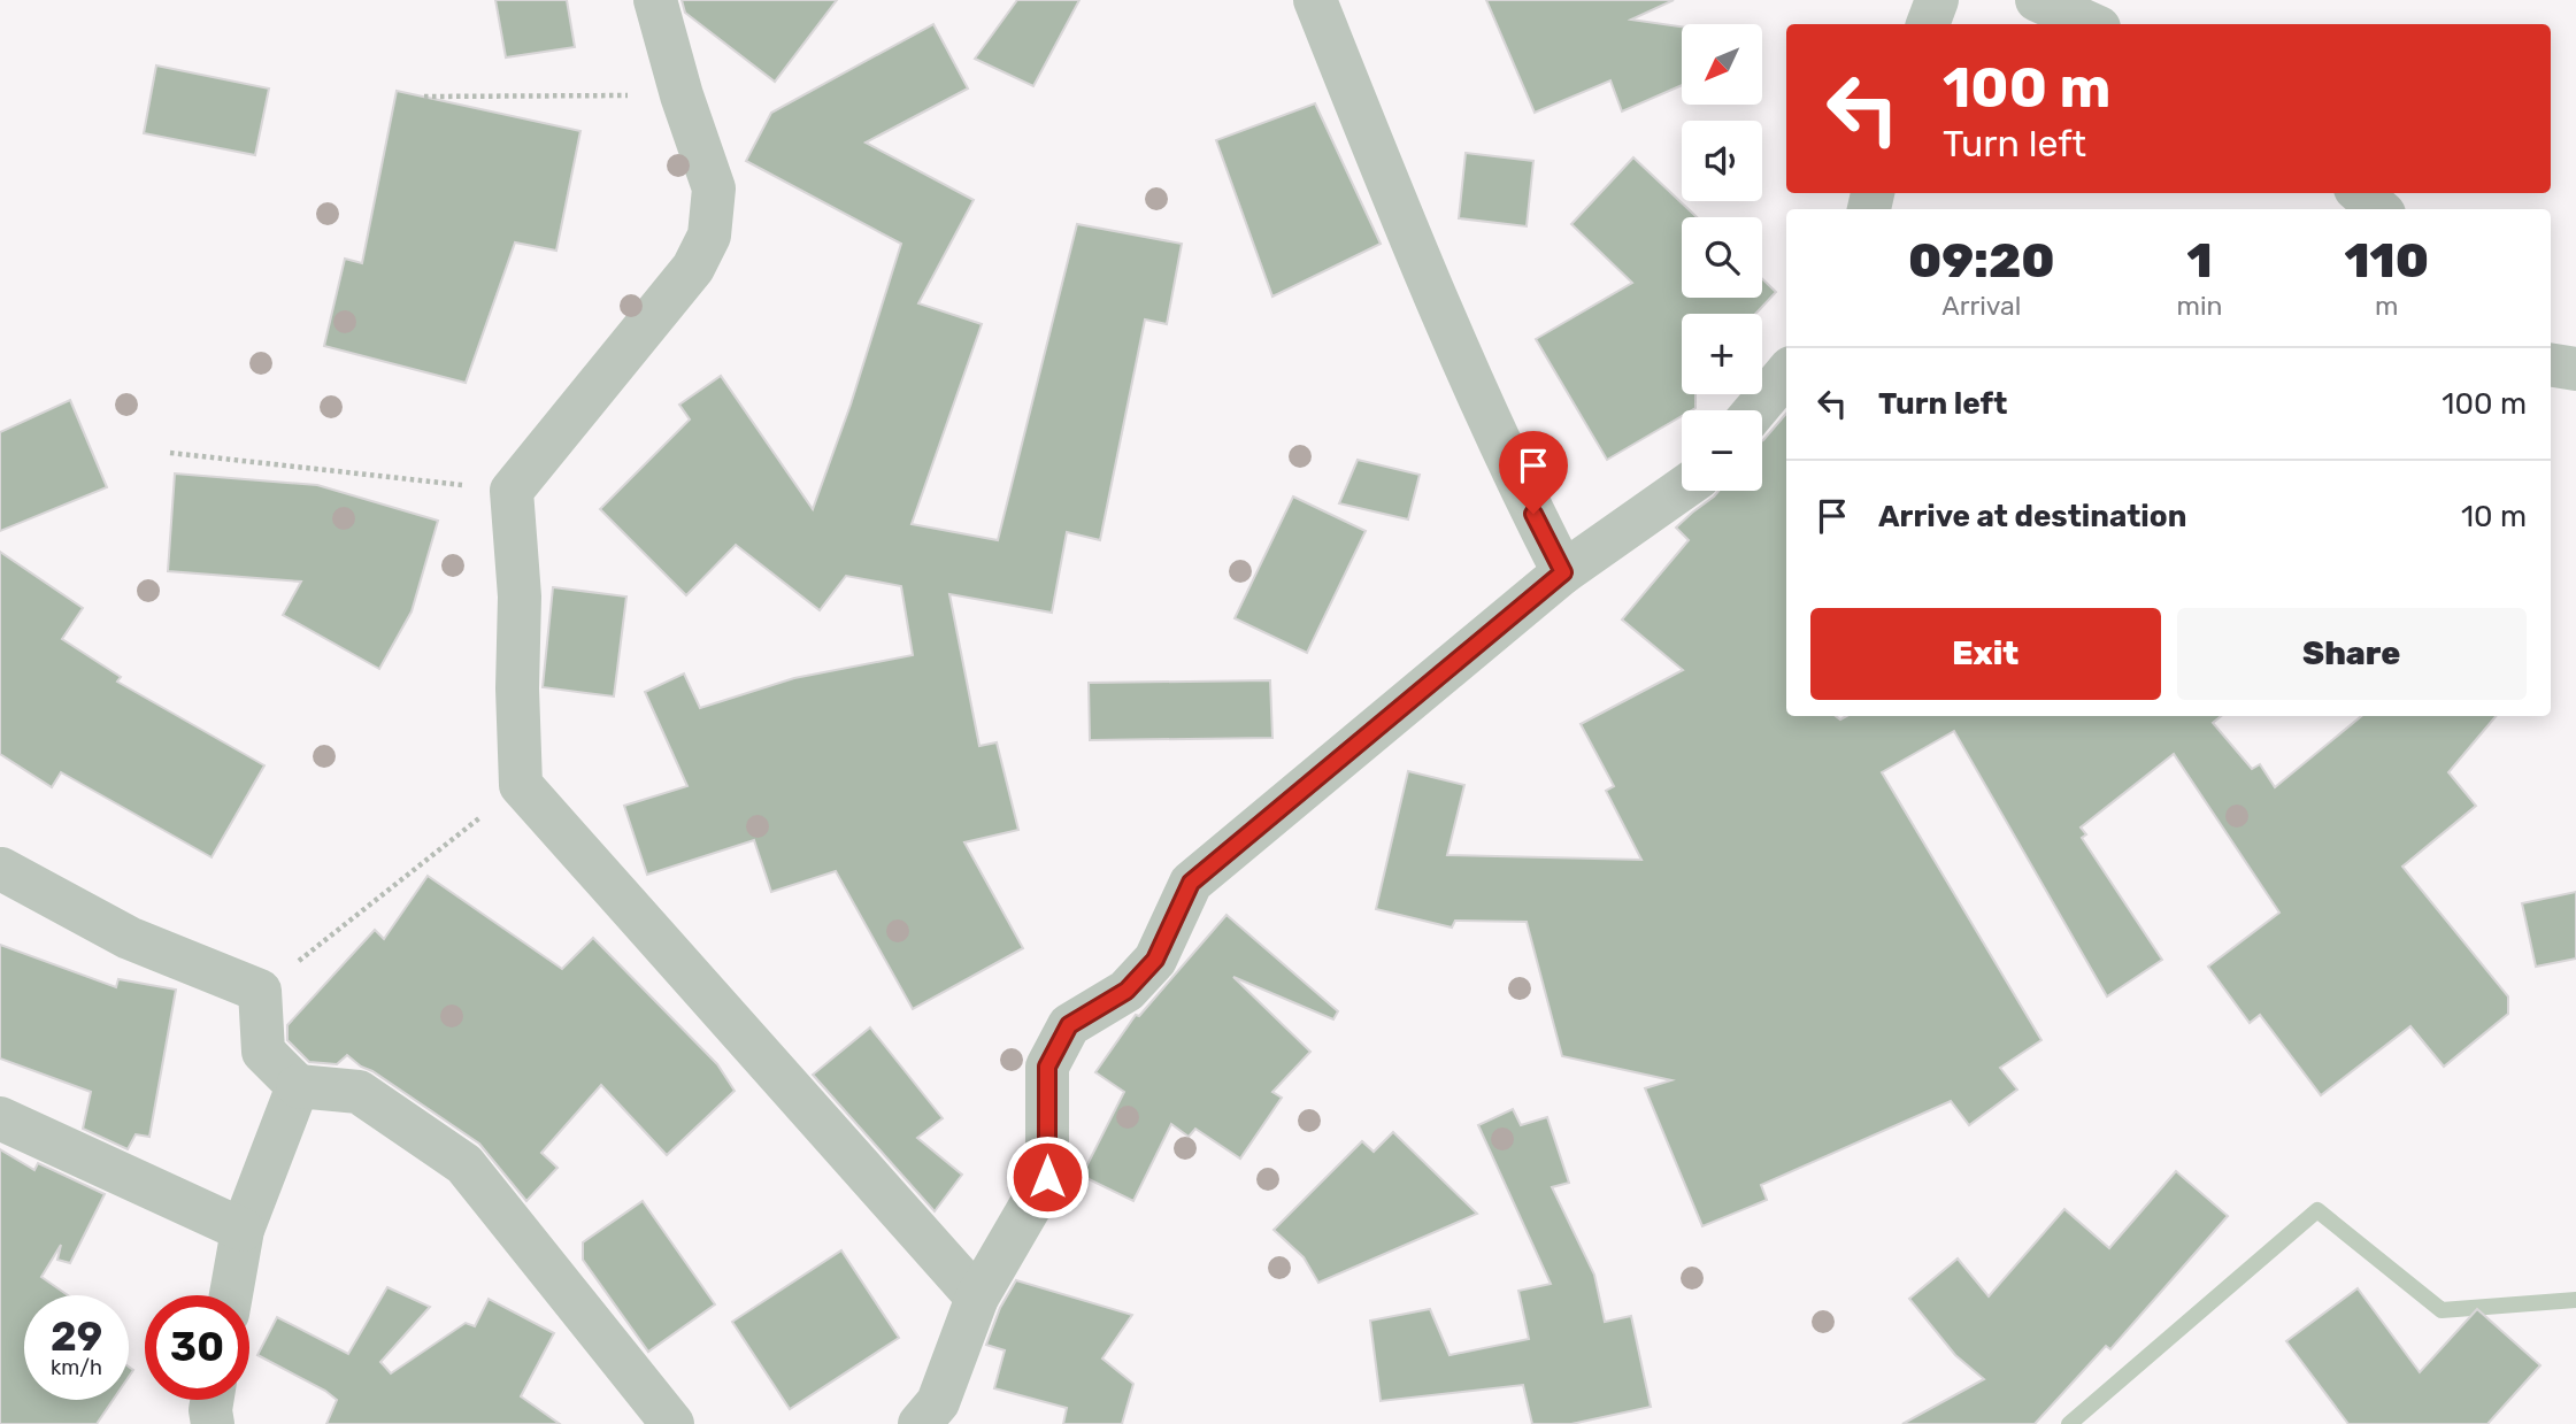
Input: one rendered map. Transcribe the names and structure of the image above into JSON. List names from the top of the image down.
{
  "north": "bottom left",
  "page": {
    "map_buttons": ["+", "−"],
    "turn": ["100 m", "Turn left"],
    "eta": [
      "09:20",
      "Arrival",
      "1",
      "min",
      "110",
      "m"
    ],
    "list": [
      {
        "name": "Turn left",
        "value": "100 m"
      },
      {
        "name": "Arrive at destination",
        "value": "10 m"
      }
    ],
    "buttons": ["Exit", "Share"],
    "speed": "29 km/h",
    "limit": "30"
  }
}
